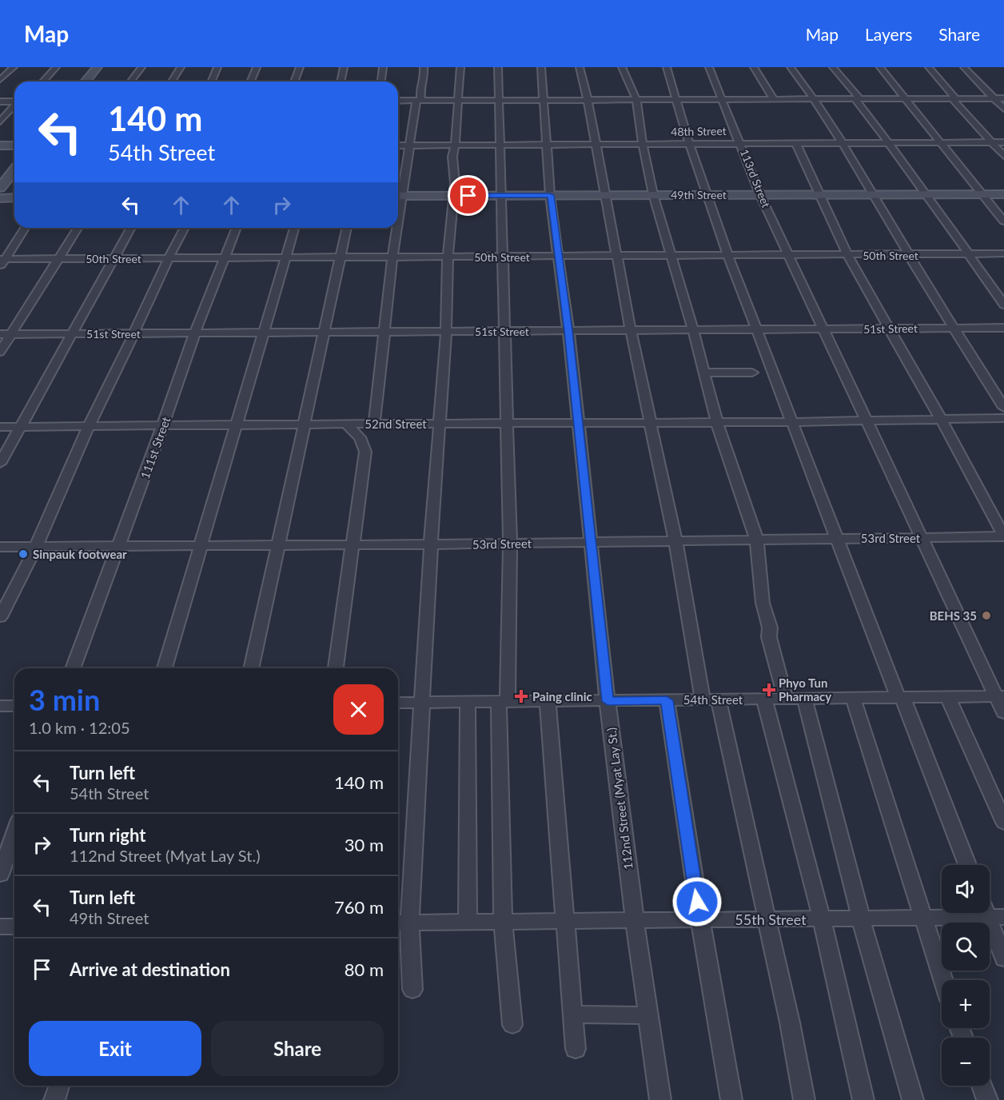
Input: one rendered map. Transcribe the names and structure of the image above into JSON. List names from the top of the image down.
{
  "streets": {
    "main road": ["49th Street"],
    "street": [
      "48th Street",
      "113rd Street",
      "50th Street",
      "51st Street",
      "52nd Street",
      "111st Street",
      "53rd Street",
      "54th Street",
      "112nd Street (Myat Lay St.)",
      "55th Street"
    ]
  },
  "crossings": [
    ["48th Street", "113rd Street"],
    ["48th Street", "112nd Street (Myat Lay St.)"],
    ["113rd Street", "49th Street"],
    ["113rd Street", "50th Street"],
    ["113rd Street", "51st Street"],
    ["113rd Street", "52nd Street"],
    ["113rd Street", "53rd Street"],
    ["113rd Street", "54th Street"],
    ["49th Street", "112nd Street (Myat Lay St.)"],
    ["50th Street", "111st Street"],
    ["50th Street", "112nd Street (Myat Lay St.)"],
    ["51st Street", "111st Street"],
    ["51st Street", "112nd Street (Myat Lay St.)"],
    ["52nd Street", "111st Street"],
    ["52nd Street", "112nd Street (Myat Lay St.)"],
    ["111st Street", "53rd Street"],
    ["53rd Street", "112nd Street (Myat Lay St.)"],
    ["54th Street", "112nd Street (Myat Lay St.)"],
    ["112nd Street (Myat Lay St.)", "55th Street"]
  ],
  "places": {
    "other": ["Sinpauk footwear", "BEHS 35"],
    "health": ["Phyo Tun Pharmacy", "Paing clinic"]
  },
  "page": {
    "header": "Map",
    "nav": ["Map", "Layers", "Share"],
    "turn": ["140 m", "54th Street"],
    "heading": ["3 min", "1.0 km · 12:05"],
    "list": [
      {
        "name": "Turn left",
        "note": "54th Street",
        "value": "140 m"
      },
      {
        "name": "Turn right",
        "note": "112nd Street (Myat Lay St.)",
        "value": "30 m"
      },
      {
        "name": "Turn left",
        "note": "49th Street",
        "value": "760 m"
      },
      {
        "name": "Arrive at destination",
        "value": "80 m"
      }
    ],
    "map_buttons": ["+", "−"],
    "buttons": ["Exit", "Share"]
  }
}
